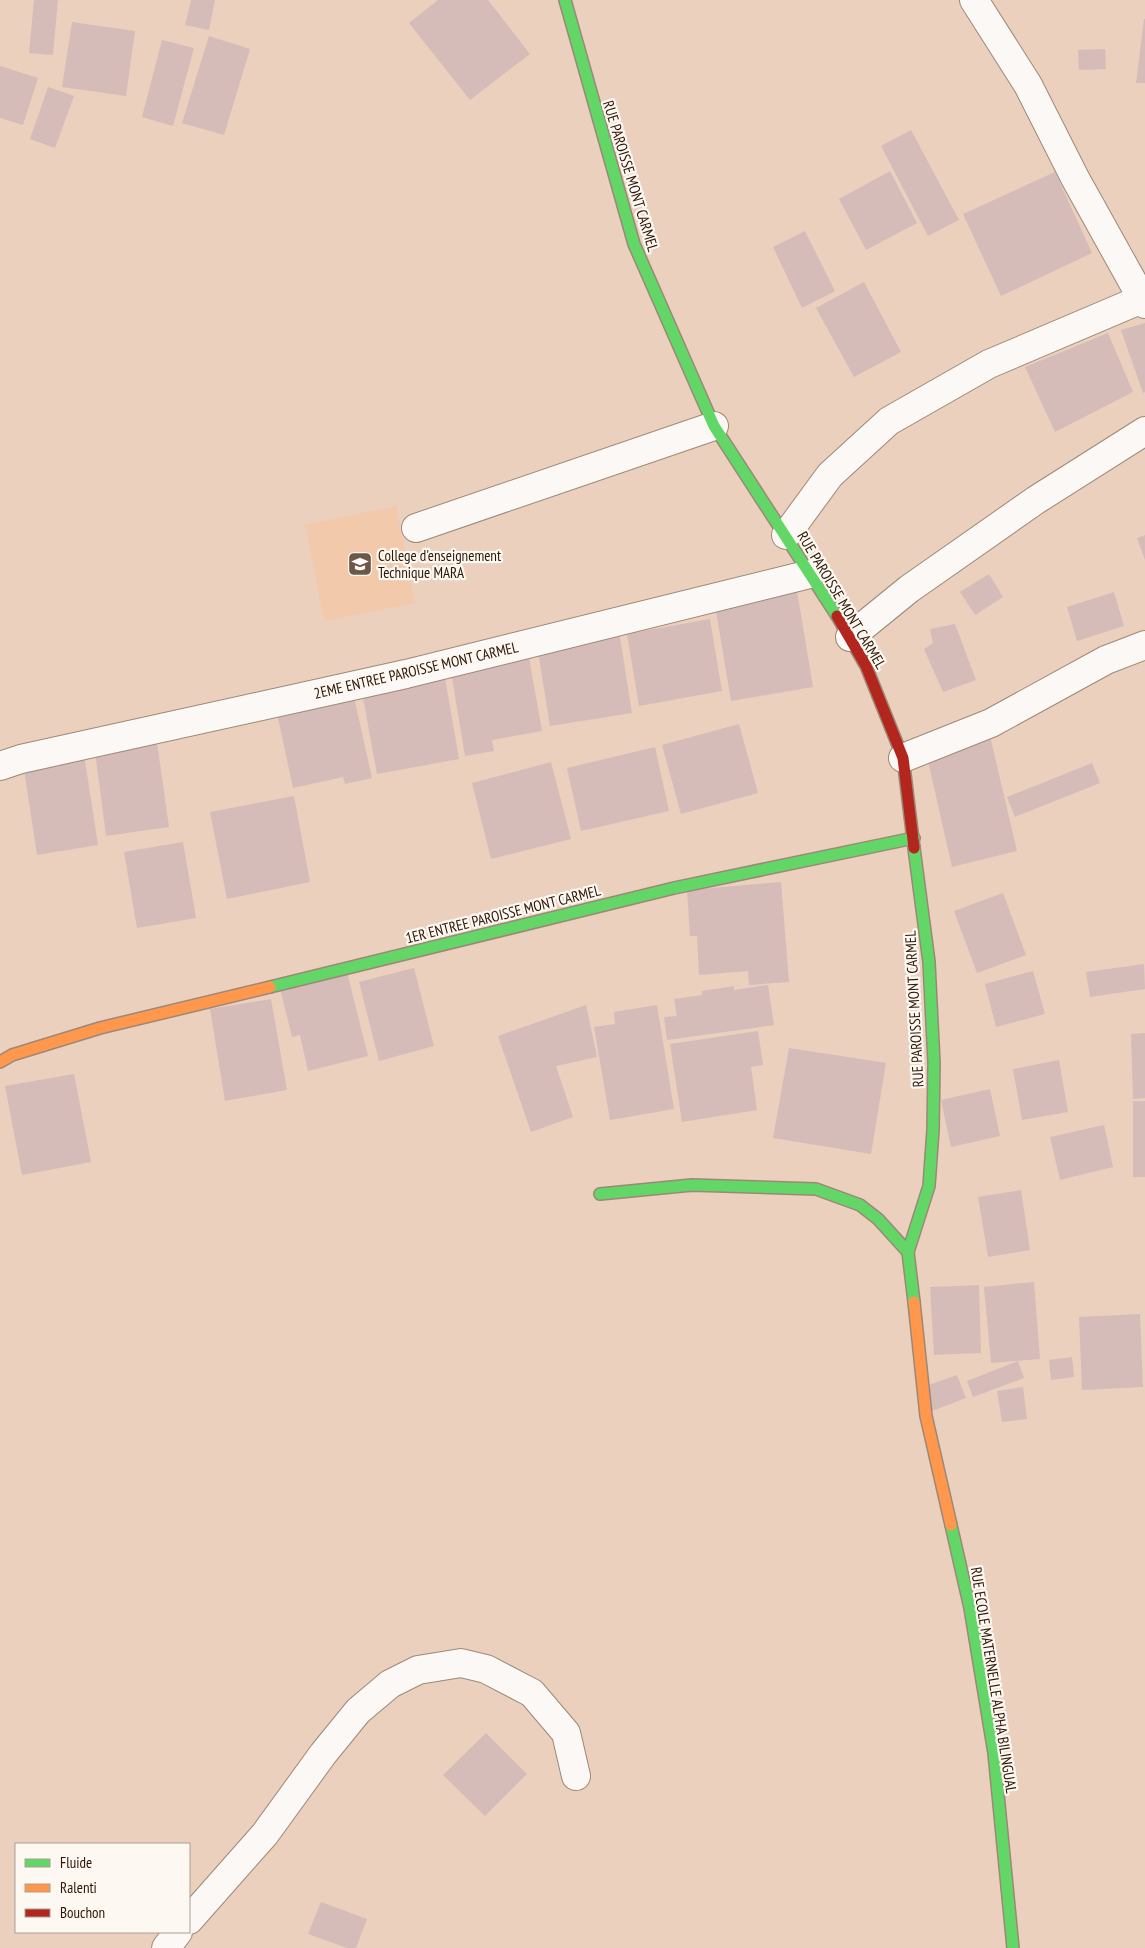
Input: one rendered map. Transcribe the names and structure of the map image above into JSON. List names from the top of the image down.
{
  "streets": {
    "street": [
      "RUE PAROISSE MONT CARMEL",
      "2EME ENTREE PAROISSE MONT CARMEL",
      "1ER ENTREE PAROISSE MONT CARMEL",
      "RUE ECOLE MATERNELLE ALPHA BILINGUAL"
    ]
  },
  "crossings": [
    ["RUE PAROISSE MONT CARMEL", "2EME ENTREE PAROISSE MONT CARMEL"],
    ["RUE PAROISSE MONT CARMEL", "1ER ENTREE PAROISSE MONT CARMEL"],
    ["RUE PAROISSE MONT CARMEL", "RUE ECOLE MATERNELLE ALPHA BILINGUAL"]
  ],
  "places": {
    "school or university": ["College d'enseignement Technique MARA"]
  },
  "legend": ["Fluide", "Ralenti", "Bouchon"]
}
